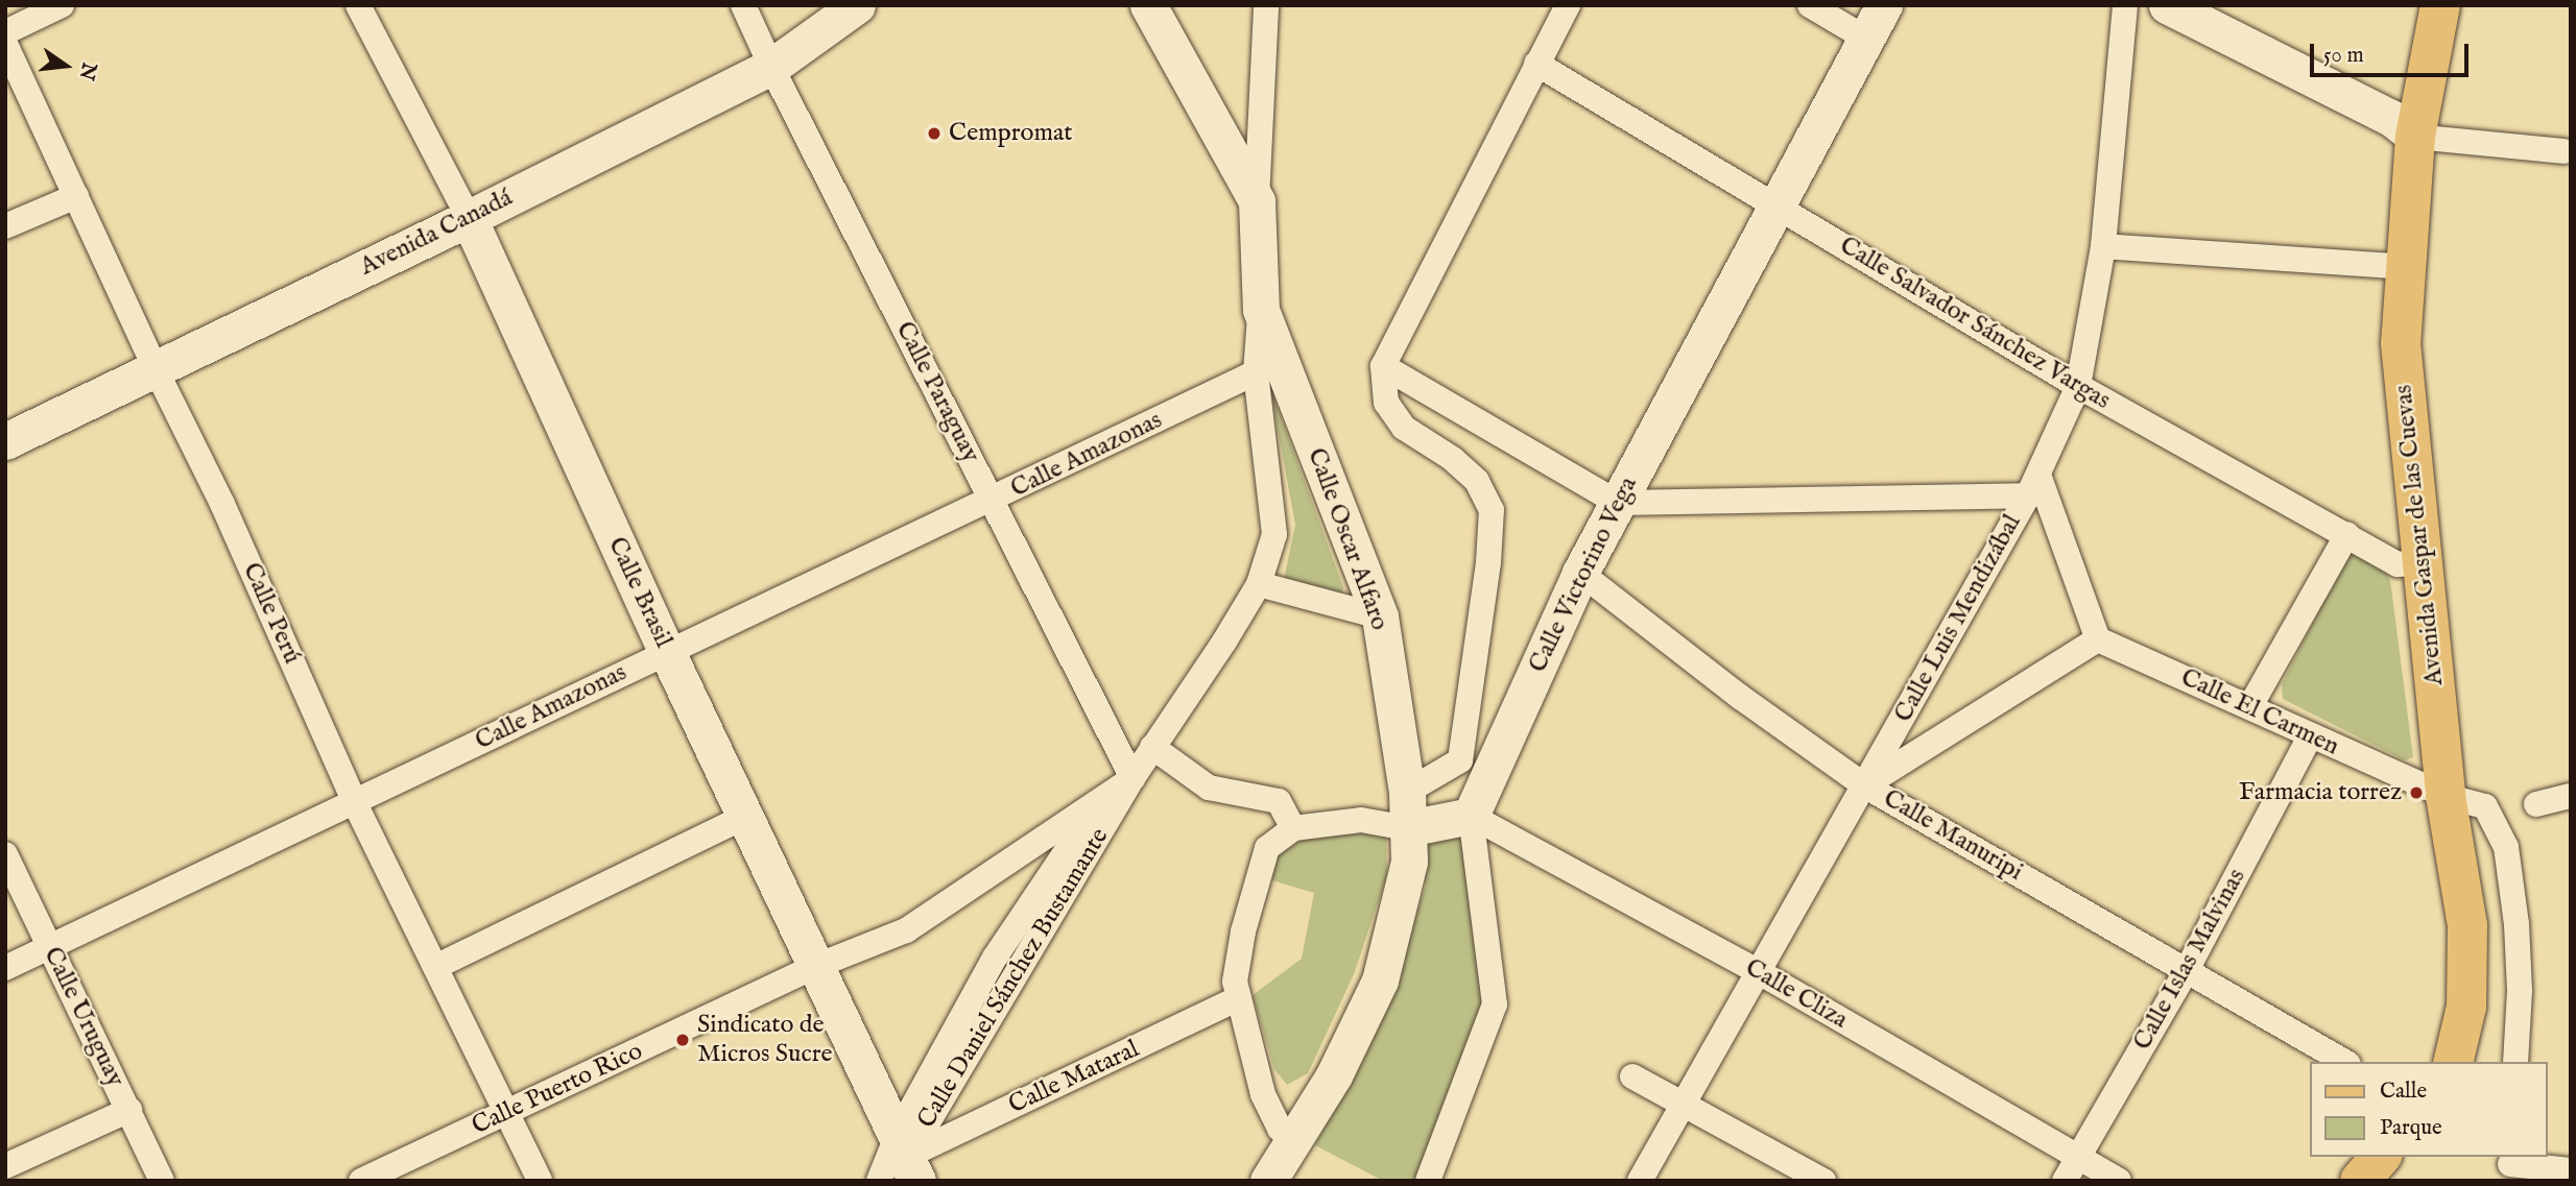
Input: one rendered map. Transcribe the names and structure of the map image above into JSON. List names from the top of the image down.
{
  "streets": {
    "main road": ["Avenida Gaspar de las Cuevas"],
    "street": [
      "Avenida Canadá",
      "Calle Salvador Sánchez Vargas",
      "Calle Paraguay",
      "Calle Amazonas",
      "Calle Oscar Alfaro",
      "Calle Victorino Vega",
      "Calle Brasil",
      "Calle Perú",
      "Calle Luis Mendizábal",
      "Calle El Carmen",
      "Calle Manuripi",
      "Calle Islas Malvinas",
      "Calle Daniel Sánchez Bustamante",
      "Calle Cliza",
      "Calle Uruguay",
      "Calle Mataral",
      "Calle Puerto Rico"
    ]
  },
  "crossings": [
    ["Avenida Canadá", "Calle Paraguay"],
    ["Avenida Canadá", "Calle Brasil"],
    ["Avenida Canadá", "Calle Perú"],
    ["Calle Salvador Sánchez Vargas", "Avenida Gaspar de las Cuevas"],
    ["Calle Salvador Sánchez Vargas", "Calle Victorino Vega"],
    ["Calle Salvador Sánchez Vargas", "Calle Luis Mendizábal"],
    ["Calle Paraguay", "Calle Amazonas"],
    ["Calle Paraguay", "Calle Daniel Sánchez Bustamante"],
    ["Calle Paraguay", "Calle Puerto Rico"],
    ["Calle Amazonas", "Calle Brasil"],
    ["Calle Amazonas", "Calle Perú"],
    ["Calle Amazonas", "Calle Daniel Sánchez Bustamante"],
    ["Calle Amazonas", "Calle Uruguay"],
    ["Avenida Gaspar de las Cuevas", "Calle El Carmen"],
    ["Calle Oscar Alfaro", "Calle Daniel Sánchez Bustamante"],
    ["Calle Victorino Vega", "Calle Manuripi"],
    ["Calle Victorino Vega", "Calle Cliza"],
    ["Calle Brasil", "Calle Daniel Sánchez Bustamante"],
    ["Calle Brasil", "Calle Mataral"],
    ["Calle Brasil", "Calle Puerto Rico"],
    ["Calle Perú", "Calle Puerto Rico"],
    ["Calle Luis Mendizábal", "Calle Manuripi"],
    ["Calle Luis Mendizábal", "Calle Cliza"],
    ["Calle El Carmen", "Calle Islas Malvinas"],
    ["Calle Manuripi", "Calle Islas Malvinas"],
    ["Calle Islas Malvinas", "Calle Cliza"],
    ["Calle Daniel Sánchez Bustamante", "Calle Mataral"],
    ["Calle Daniel Sánchez Bustamante", "Calle Puerto Rico"]
  ],
  "places": ["Cempromat", "Farmacia torrez", "Sindicato de Micros Sucre"],
  "legend": ["Calle", "Parque"],
  "scale_bar": "50 m",
  "north": "right"
}
